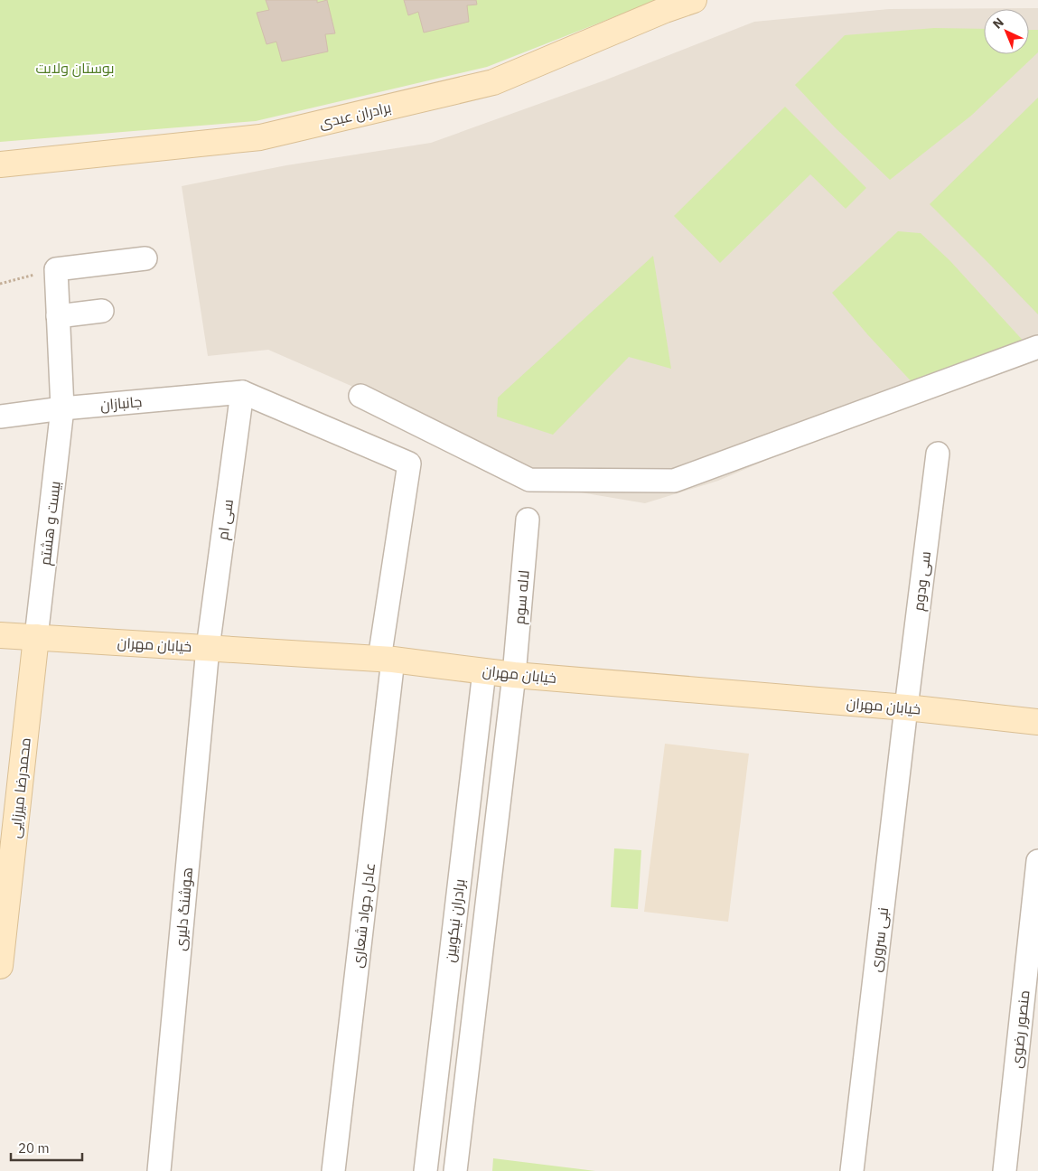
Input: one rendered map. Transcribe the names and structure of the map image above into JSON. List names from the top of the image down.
{
  "streets": {
    "main road": ["برادران عبدی", "خیابان مهران", "محمدرضا میرزایی"],
    "street": [
      "جانبازان",
      "سی ام",
      "بیست و هشتم",
      "سی ودوم",
      "لاله سوم",
      "هوشنگ دلیری",
      "عادل جواد شعاری",
      "برادران نیکوبین",
      "نبی سروری",
      "منصور رضوی"
    ]
  },
  "crossings": [
    ["جانبازان", "سی ام"],
    ["جانبازان", "بیست و هشتم"],
    ["جانبازان", "عادل جواد شعاری"],
    ["سی ام", "خیابان مهران"],
    ["سی ام", "هوشنگ دلیری"],
    ["سی ام", "عادل جواد شعاری"],
    ["بیست و هشتم", "خیابان مهران"],
    ["بیست و هشتم", "محمدرضا میرزایی"],
    ["سی ودوم", "خیابان مهران"],
    ["سی ودوم", "نبی سروری"],
    ["لاله سوم", "خیابان مهران"],
    ["لاله سوم", "برادران نیکوبین"],
    ["خیابان مهران", "محمدرضا میرزایی"],
    ["خیابان مهران", "هوشنگ دلیری"],
    ["خیابان مهران", "عادل جواد شعاری"],
    ["خیابان مهران", "برادران نیکوبین"],
    ["خیابان مهران", "نبی سروری"]
  ],
  "parks": ["بوستان ولایت"],
  "scale_bar": "20 m",
  "north": "top left"
}
